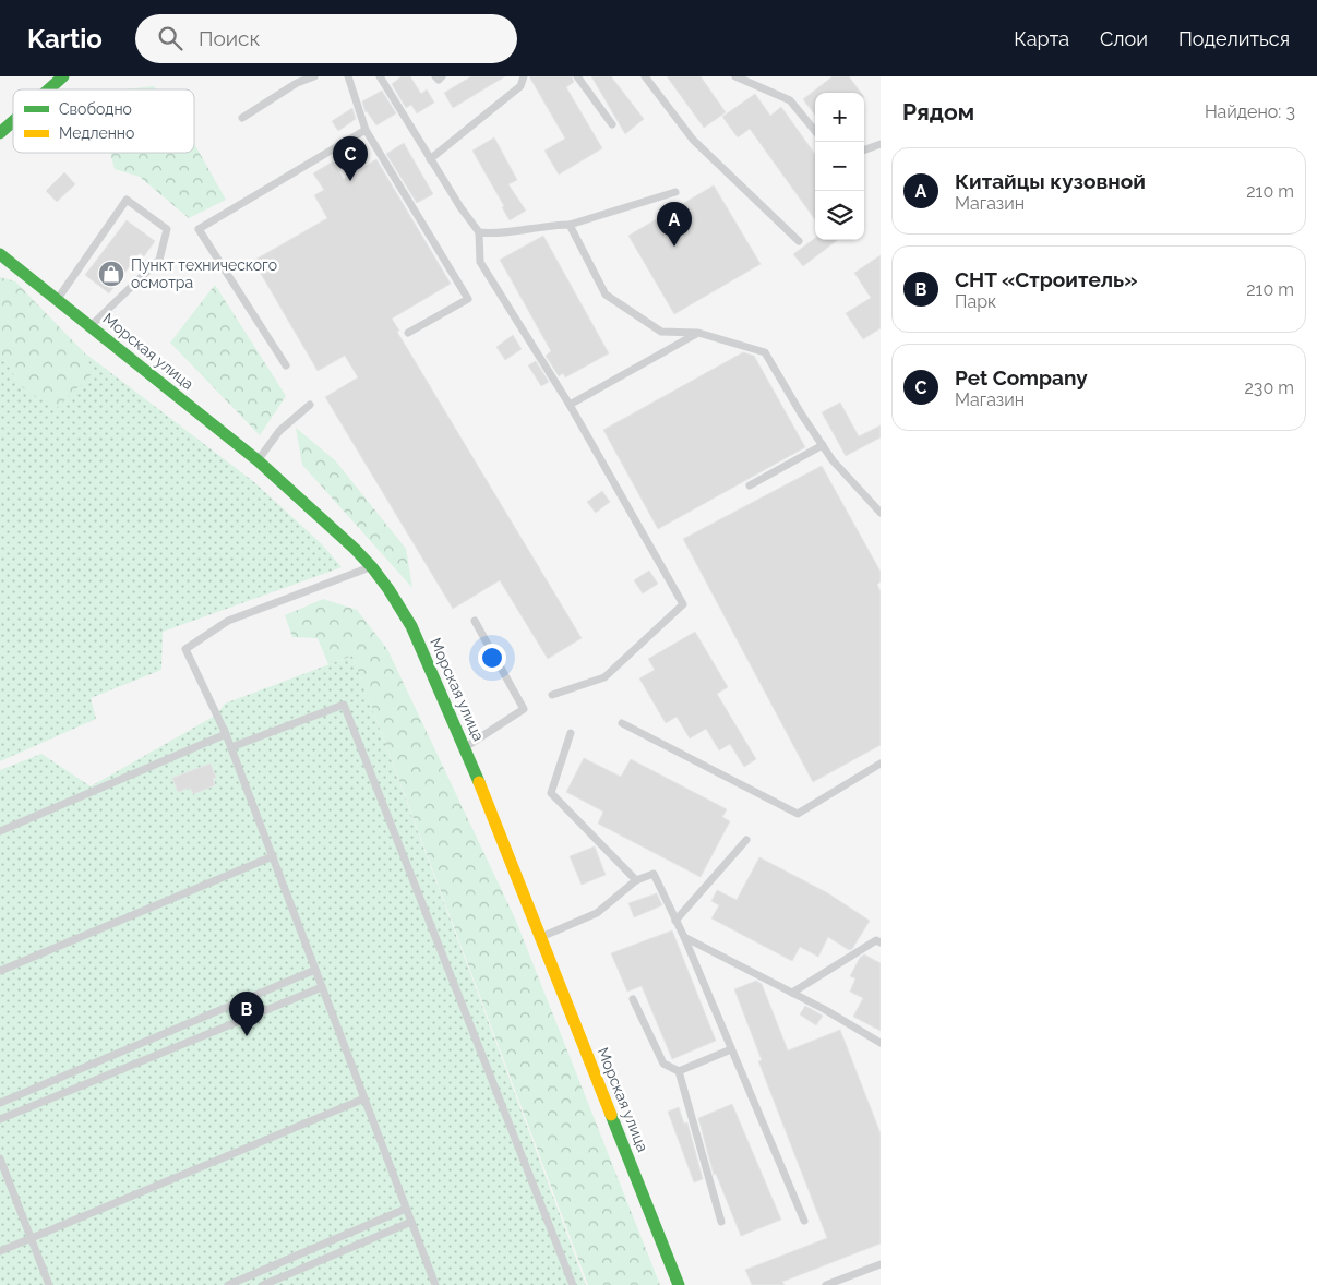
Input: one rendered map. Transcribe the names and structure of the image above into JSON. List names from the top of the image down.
{
  "streets": {
    "street": ["Морская улица"]
  },
  "places": {
    "shop": ["Пункт технического осмотра"]
  },
  "legend": ["Свободно", "Медленно"],
  "page": {
    "header": "Kartio",
    "search": "Поиск",
    "nav": ["Карта", "Слои", "Поделиться"],
    "heading": ["Рядом", "Найдено: 3"],
    "map_buttons": ["+", "−"],
    "pins": ["C", "A", "B"],
    "list": [
      {
        "mark": "A",
        "name": "Китайцы кузовной",
        "note": "Магазин",
        "value": "210 m"
      },
      {
        "mark": "B",
        "name": "СНТ «Строитель»",
        "note": "Парк",
        "value": "210 m"
      },
      {
        "mark": "C",
        "name": "Pet Company",
        "note": "Магазин",
        "value": "230 m"
      }
    ]
  }
}
